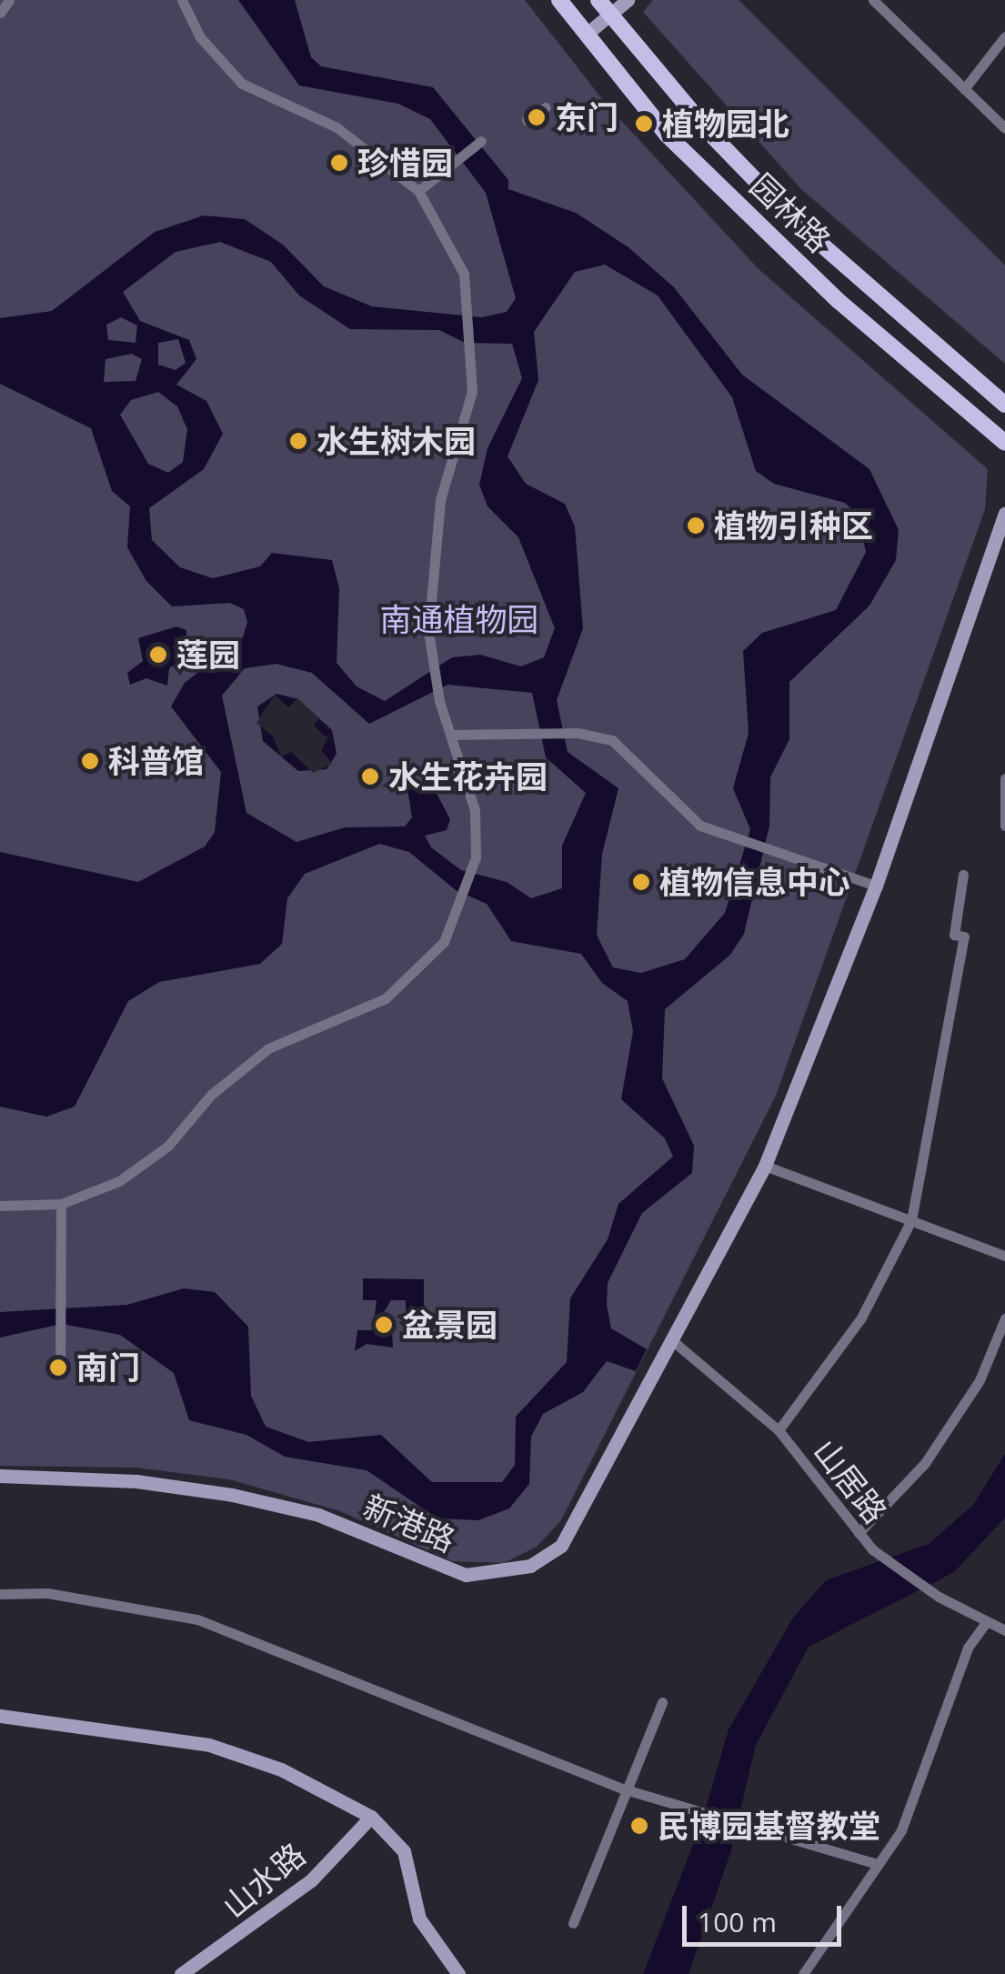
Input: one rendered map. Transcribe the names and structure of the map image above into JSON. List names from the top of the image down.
{
  "streets": {
    "main road": ["园林路"],
    "street": ["山居路", "新港路", "山水路"]
  },
  "crossings": [
    ["山居路", "新港路"]
  ],
  "parks": ["南通植物园"],
  "places": [
    "东门",
    "植物园北",
    "珍惜园",
    "水生树木园",
    "植物引种区",
    "莲园",
    "科普馆",
    "水生花卉园",
    "植物信息中心",
    "盆景园",
    "南门",
    "民博园基督教堂"
  ],
  "scale_bar": "100 m"
}
